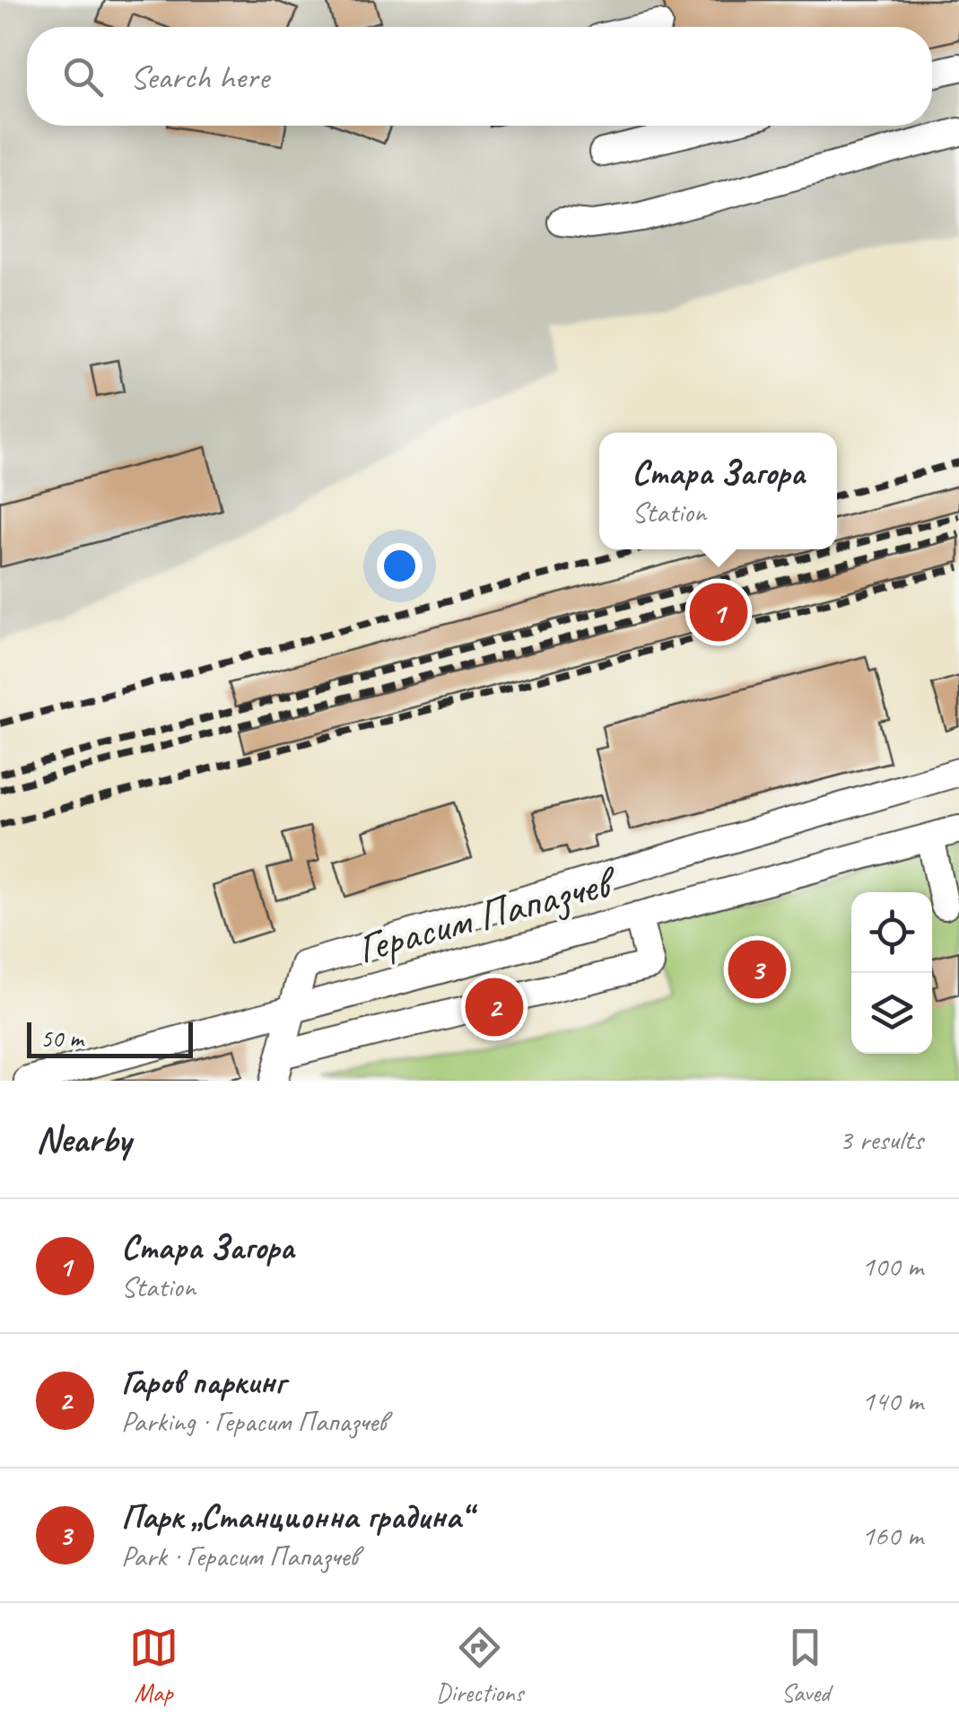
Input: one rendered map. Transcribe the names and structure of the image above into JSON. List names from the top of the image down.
{
  "streets": {
    "street": ["Герасим Папазчев"]
  },
  "scale_bar": "50 m",
  "page": {
    "search": "Search here",
    "popup": ["Стара Загора", "Station"],
    "pins": ["1", "3", "2"],
    "scale": "50 m",
    "heading": ["Nearby", "3 results"],
    "list": [
      {
        "mark": "1",
        "name": "Стара Загора",
        "note": "Station",
        "value": "100 m"
      },
      {
        "mark": "2",
        "name": "Гаров паркинг",
        "note": "Parking · Герасим Папазчев",
        "value": "140 m"
      },
      {
        "mark": "3",
        "name": "Парк „Станционна градина“",
        "note": "Park · Герасим Папазчев",
        "value": "160 m"
      }
    ],
    "nav": ["Map", "Directions", "Saved"]
  }
}
